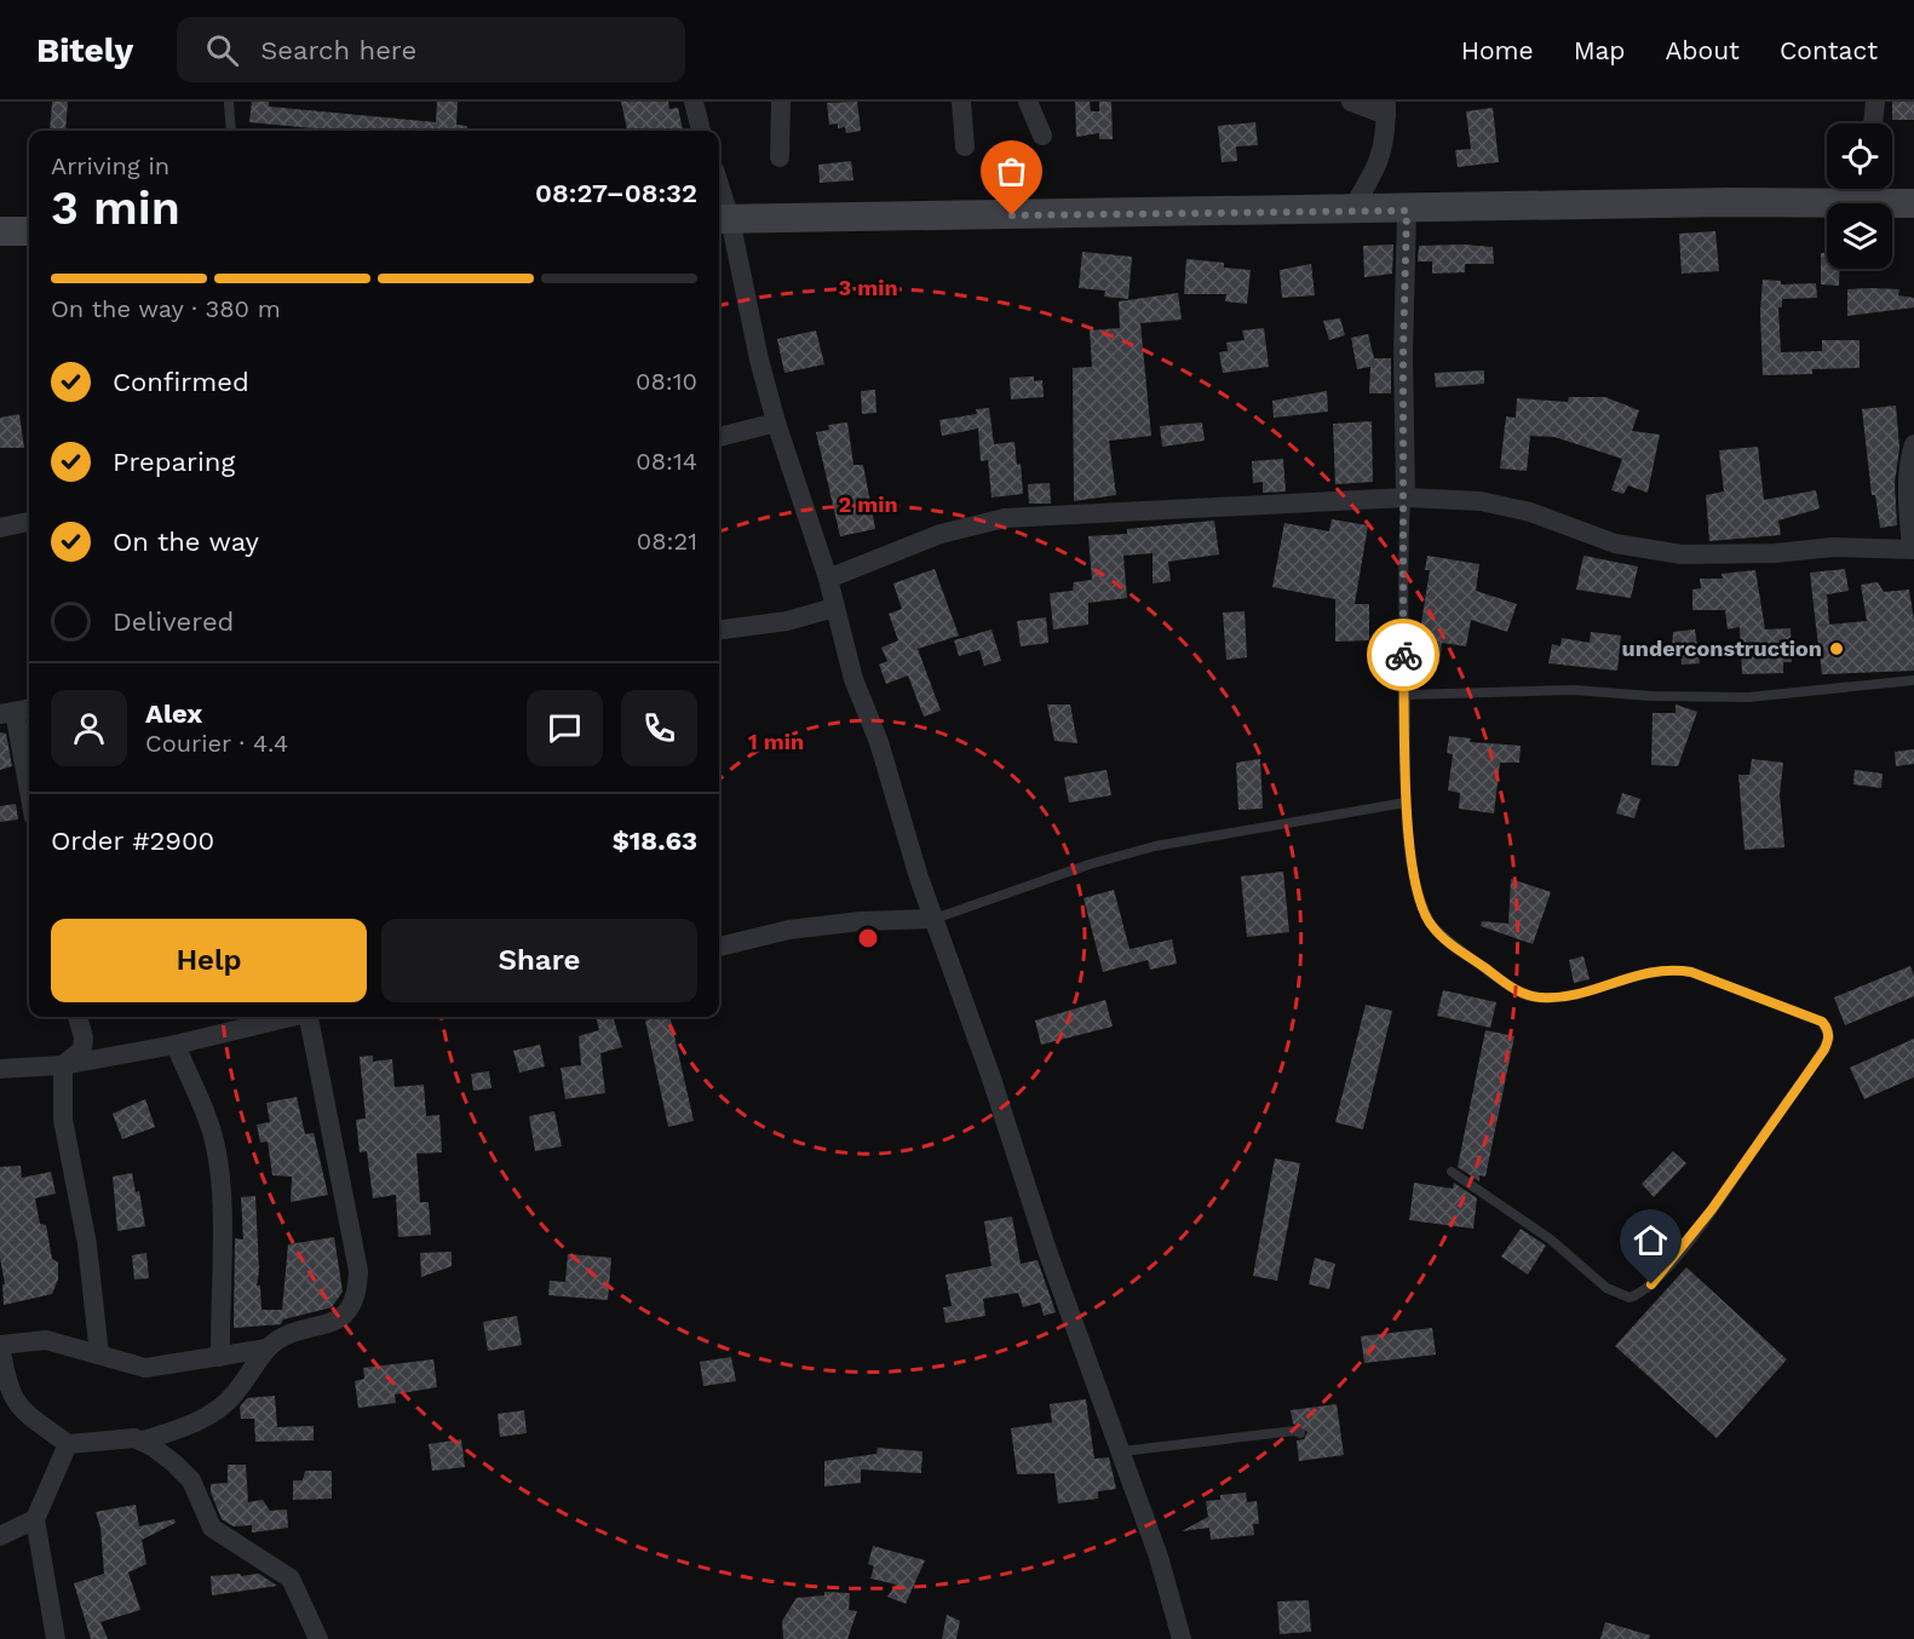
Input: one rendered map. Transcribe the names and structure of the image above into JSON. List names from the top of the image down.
{
  "places": ["underconstruction"],
  "page": {
    "header": "Bitely",
    "search": "Search here",
    "nav": [
      "Home",
      "Map",
      "About",
      "Contact"
    ],
    "heading": ["3 min", "Arriving in", "08:27–08:32"],
    "panel": [
      "Alex",
      "Courier · 4.4",
      "Order #2900",
      "$18.63"
    ],
    "bar": "On the way · 380 m",
    "list": [
      ["Confirmed", "08:10"],
      ["Preparing", "08:14"],
      ["On the way", "08:21"],
      "Delivered"
    ],
    "buttons": ["Help", "Share"]
  },
  "rings": ["3 min", "2 min", "1 min"]
}
